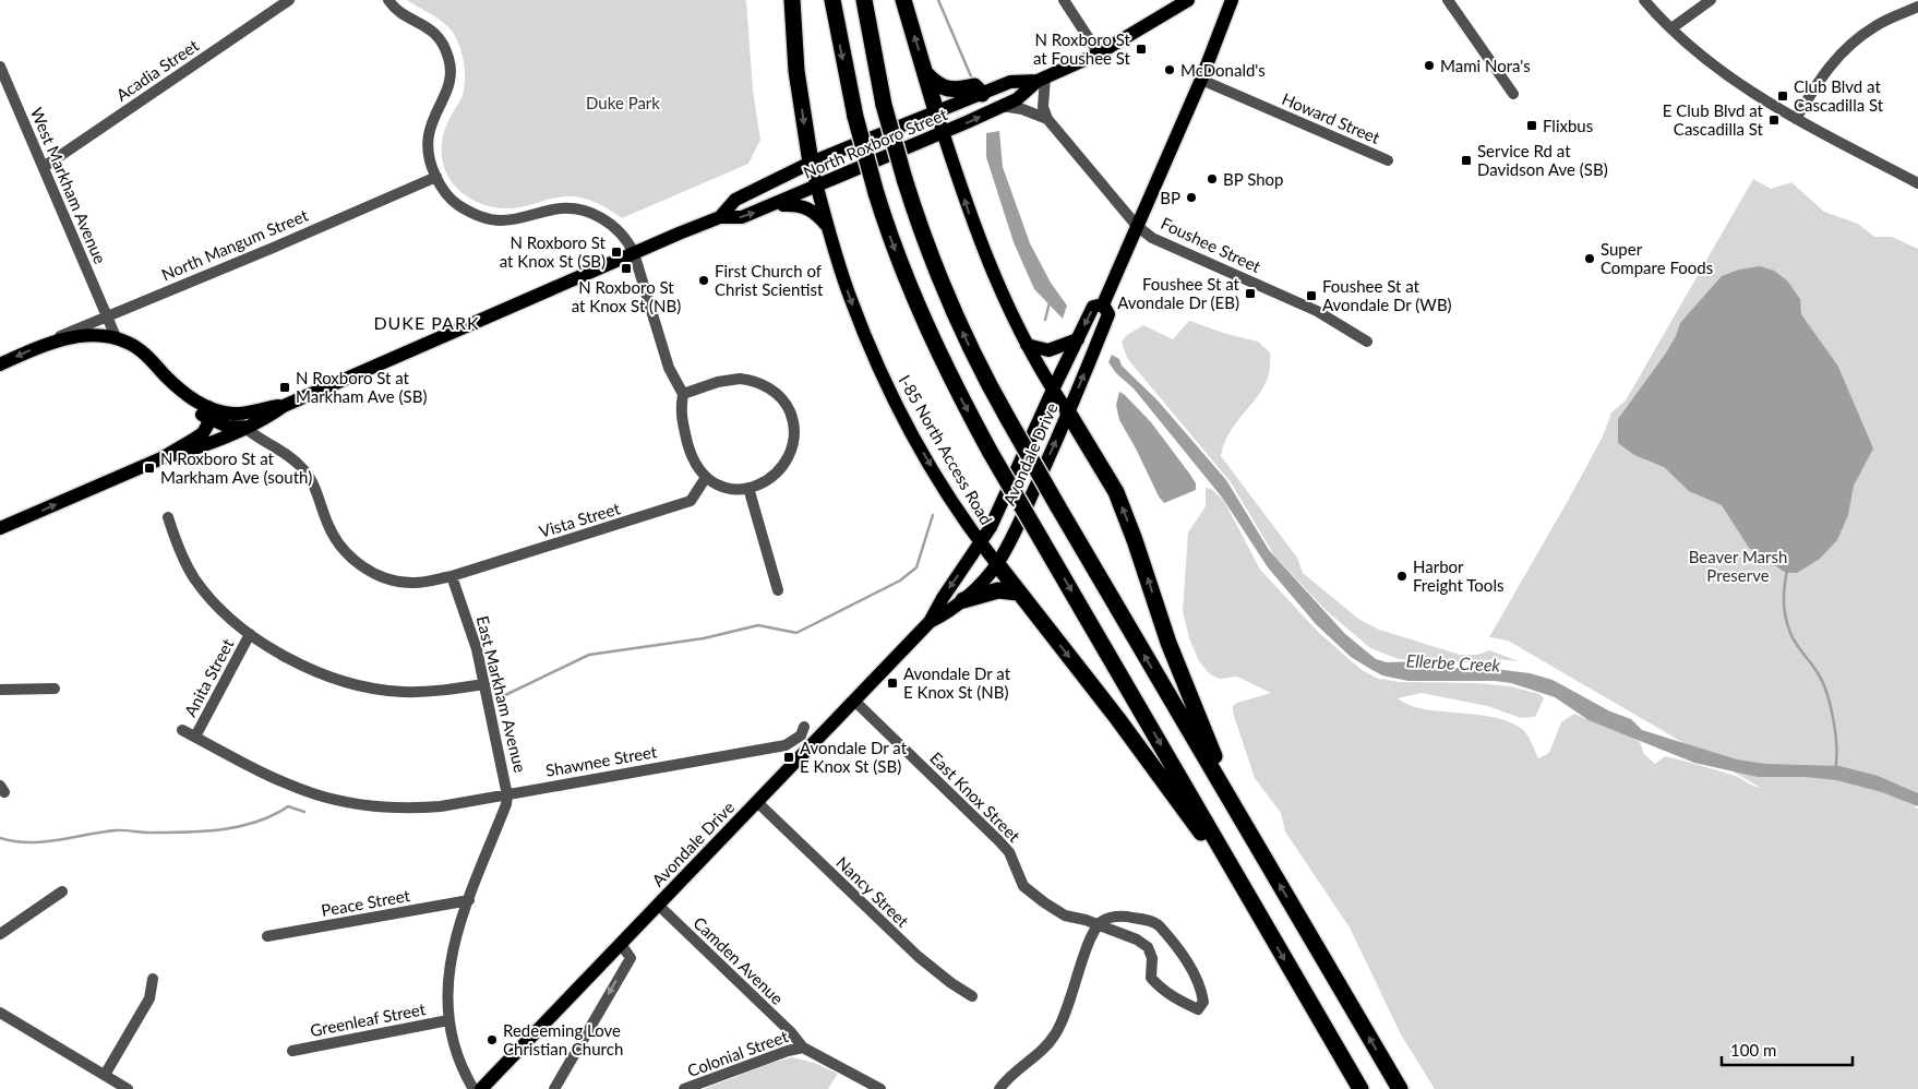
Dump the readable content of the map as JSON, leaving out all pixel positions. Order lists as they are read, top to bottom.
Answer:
{
  "streets": {
    "main road": [
      "North Roxboro Street",
      "North Mangum Street",
      "I-85 North Access Road",
      "Avondale Drive"
    ],
    "street": [
      "Acadia Street",
      "Howard Street",
      "West Markham Avenue",
      "Foushee Street",
      "Vista Street",
      "Anita Street",
      "East Markham Avenue",
      "Shawnee Street",
      "East Knox Street",
      "Nancy Street",
      "Peace Street",
      "Camden Avenue",
      "Greenleaf Street",
      "Colonial Street"
    ]
  },
  "crossings": [
    ["Acadia Street", "West Markham Avenue"],
    ["Howard Street", "Avondale Drive"],
    ["North Roxboro Street", "Foushee Street"],
    ["North Roxboro Street", "I-85 North Access Road"],
    ["West Markham Avenue", "North Mangum Street"],
    ["Foushee Street", "Avondale Drive"],
    ["I-85 North Access Road", "Avondale Drive"],
    ["Avondale Drive", "East Knox Street"],
    ["Avondale Drive", "Nancy Street"],
    ["Avondale Drive", "Camden Avenue"],
    ["Vista Street", "East Markham Avenue"],
    ["Anita Street", "Shawnee Street"],
    ["East Markham Avenue", "Shawnee Street"],
    ["East Markham Avenue", "Peace Street"],
    ["East Markham Avenue", "Greenleaf Street"],
    ["Camden Avenue", "Colonial Street"]
  ],
  "one_way": ["I-85 North Access Road"],
  "districts": ["DUKE PARK"],
  "water": ["Ellerbe Creek"],
  "parks": ["Duke Park", "Beaver Marsh Preserve"],
  "places": {
    "transit": [
      "N Roxboro St at Foushee St",
      "Club Blvd at Cascadilla St",
      "E Club Blvd at Cascadilla St",
      "Flixbus",
      "Service Rd at Davidson Ave (SB)",
      "N Roxboro St at Knox St (SB)",
      "N Roxboro St at Knox St (NB)",
      "Foushee St at Avondale Dr (EB)",
      "Foushee St at Avondale Dr (WB)",
      "N Roxboro St at Markham Ave (SB)",
      "N Roxboro St at Markham Ave (south)",
      "Avondale Dr at E Knox St (NB)",
      "Avondale Dr at E Knox St (SB)"
    ],
    "other": [
      "Mami Nora's",
      "McDonald's",
      "BP Shop",
      "BP",
      "Super Compare Foods",
      "First Church of Christ Scientist",
      "Harbor Freight Tools",
      "Redeeming Love Christian Church"
    ]
  },
  "scale_bar": "100 m"
}
